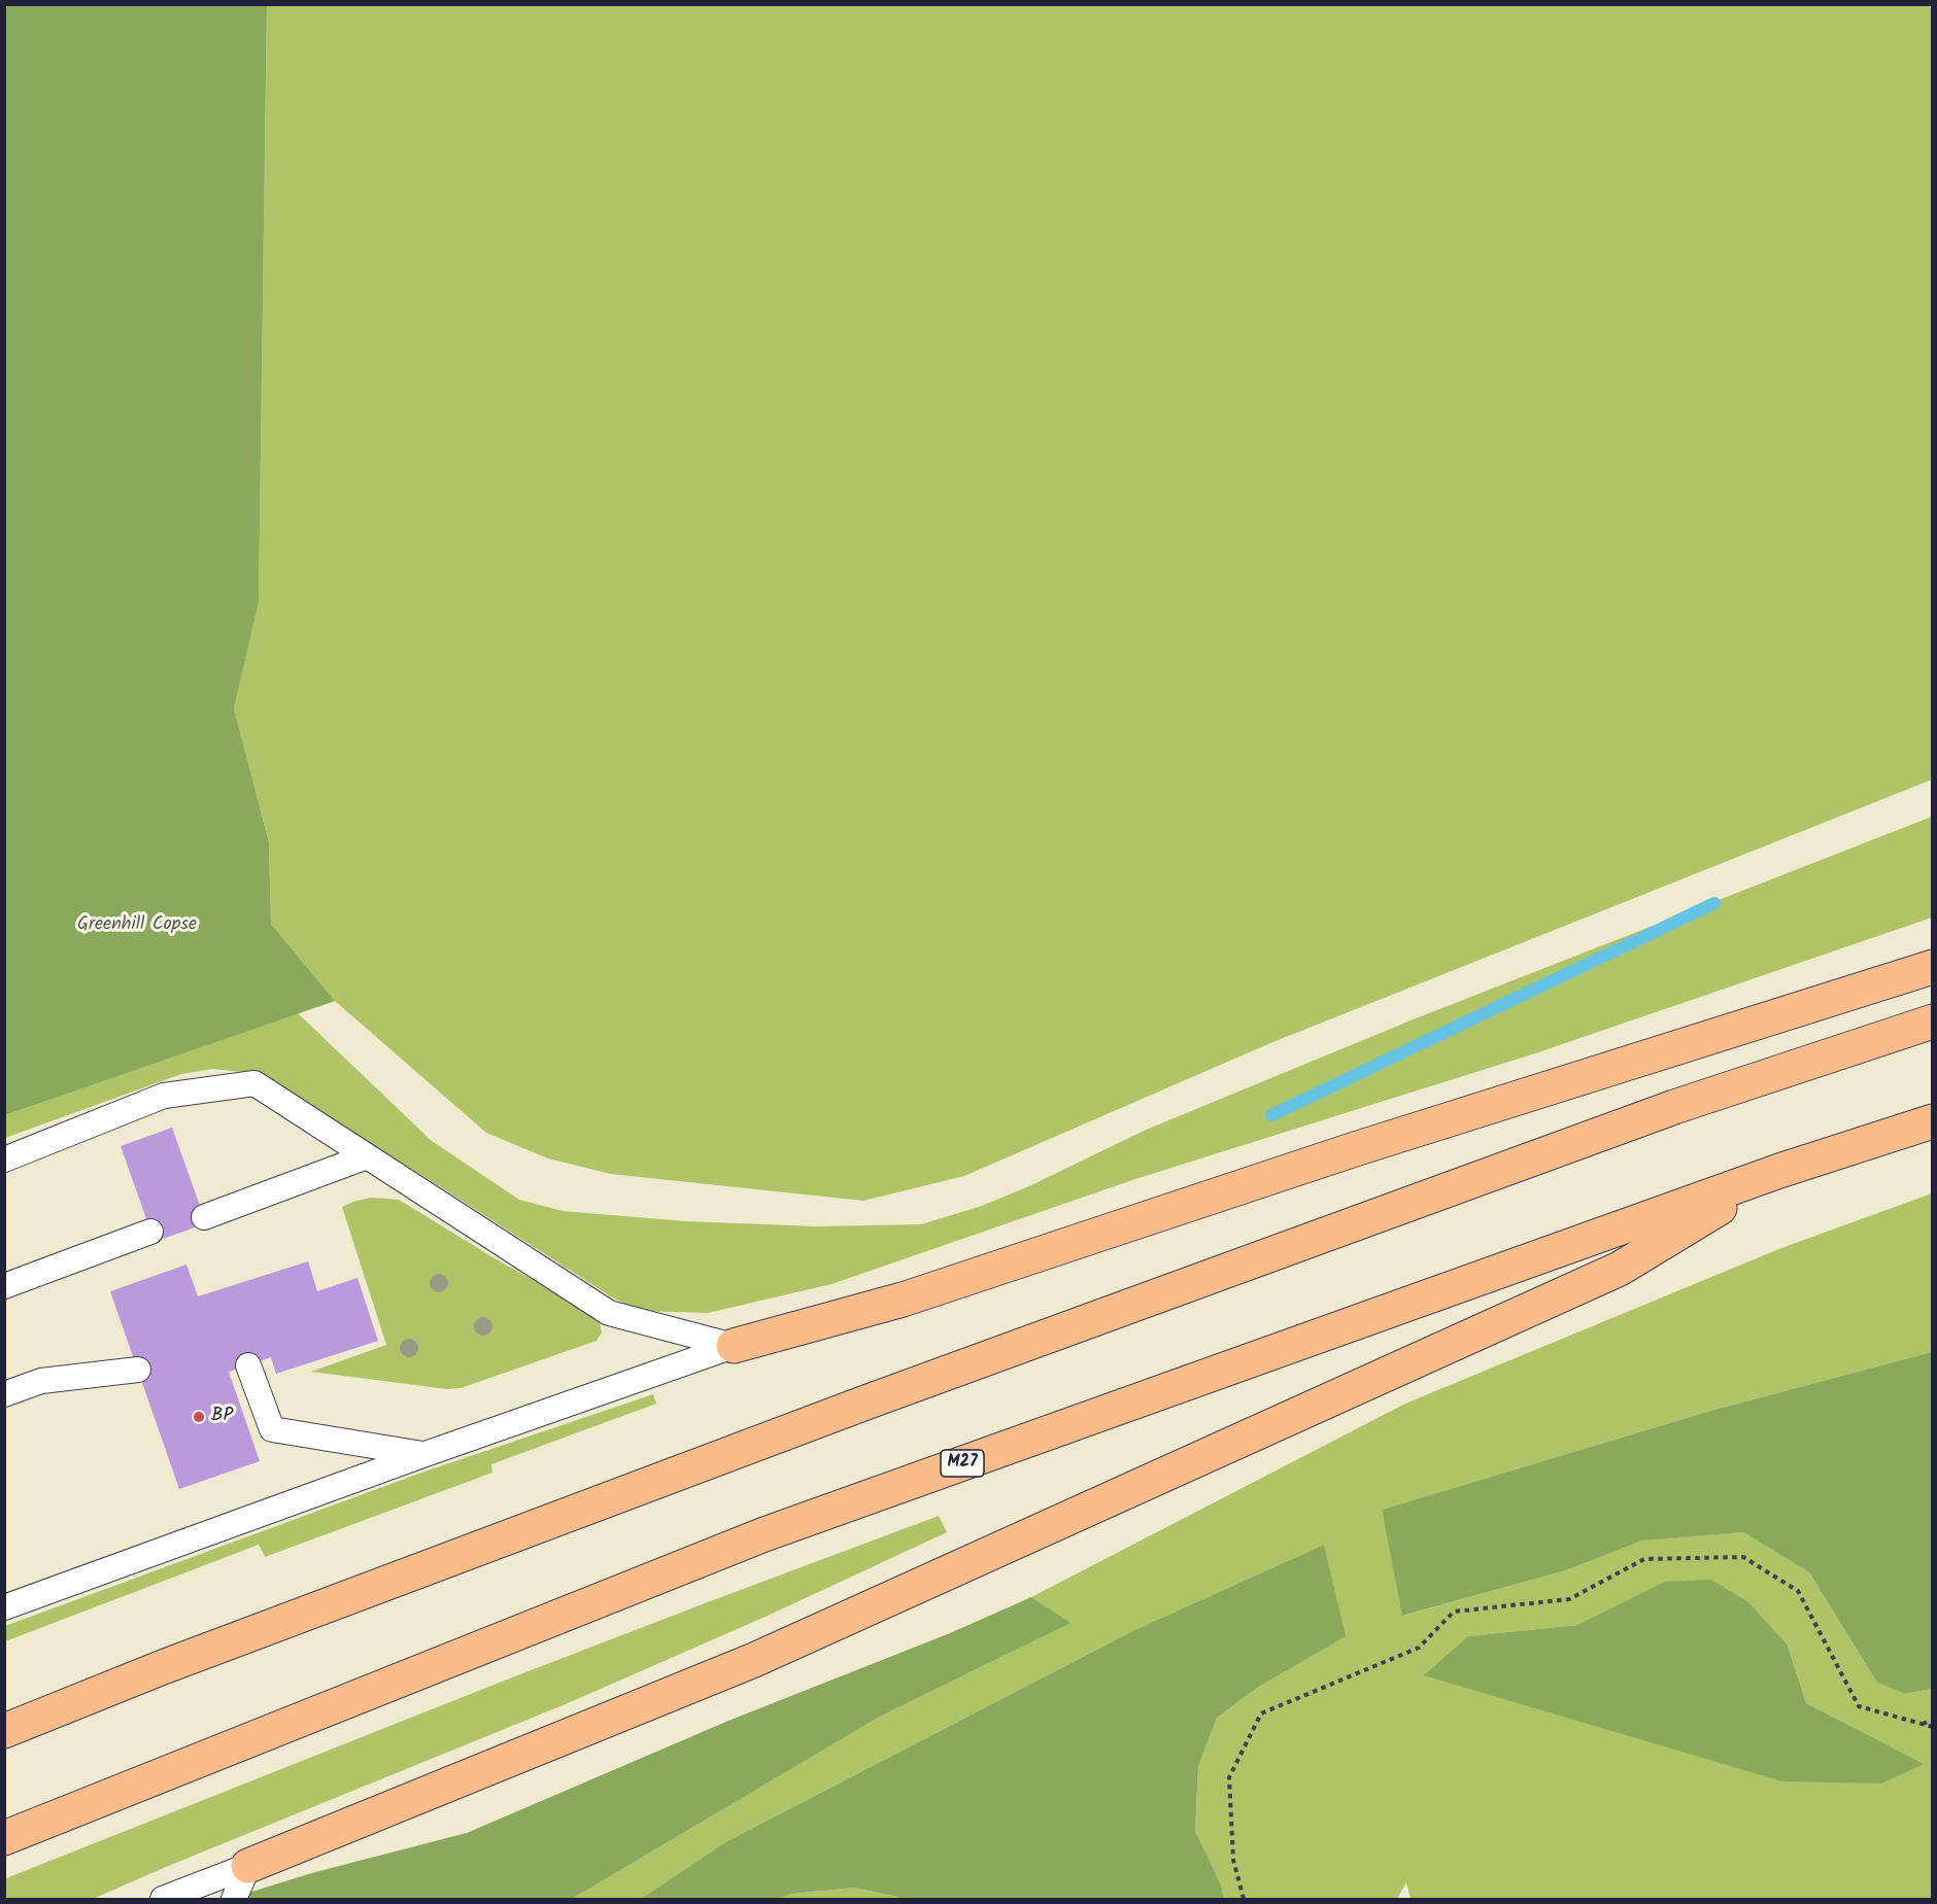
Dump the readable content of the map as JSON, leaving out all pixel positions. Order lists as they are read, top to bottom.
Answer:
{
  "streets": {
    "highway": ["M27"]
  },
  "parks": ["Greenhill Copse"],
  "places": ["BP"]
}
